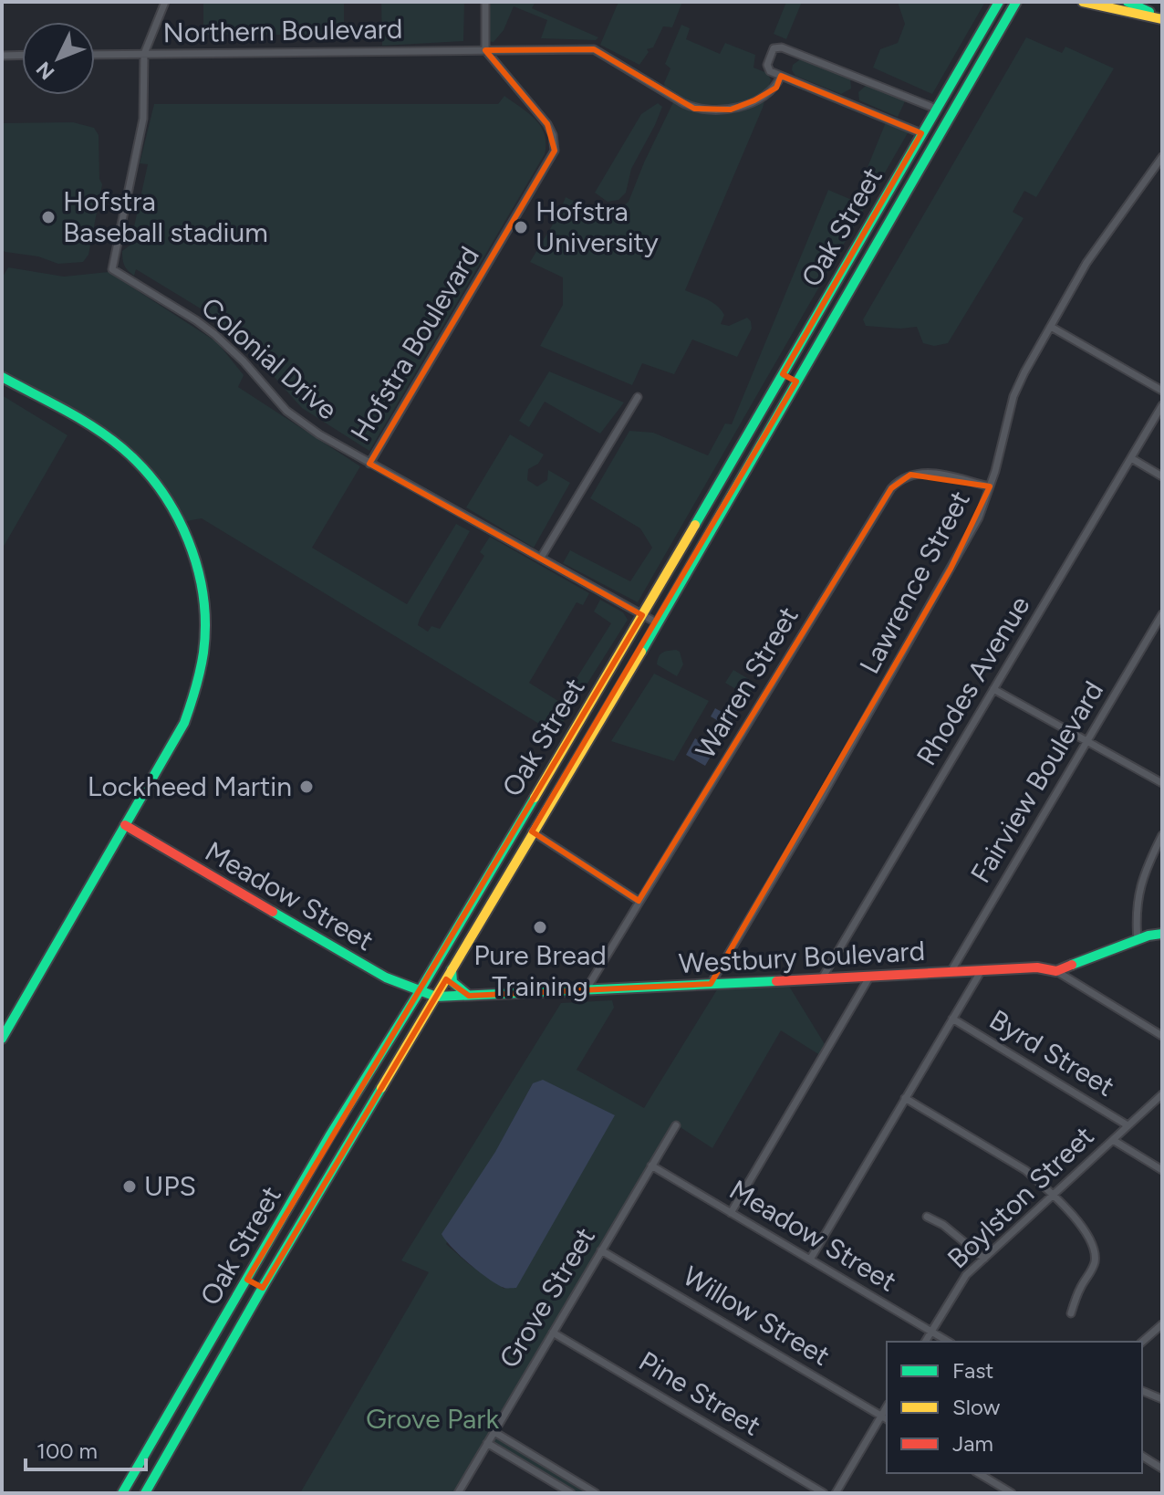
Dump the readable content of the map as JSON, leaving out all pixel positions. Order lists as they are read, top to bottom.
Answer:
{
  "streets": {
    "street": [
      "Northern Boulevard",
      "Oak Street",
      "Hofstra Boulevard",
      "Colonial Drive",
      "Lawrence Street",
      "Rhodes Avenue",
      "Warren Street",
      "Fairview Boulevard",
      "Meadow Street",
      "Westbury Boulevard",
      "Byrd Street",
      "Boylston Street",
      "Grove Street",
      "Willow Street",
      "Pine Street"
    ]
  },
  "crossings": [
    ["Northern Boulevard", "Hofstra Boulevard"],
    ["Northern Boulevard", "Colonial Drive"],
    ["Oak Street", "Hofstra Boulevard"],
    ["Oak Street", "Meadow Street"],
    ["Oak Street", "Westbury Boulevard"],
    ["Hofstra Boulevard", "Colonial Drive"],
    ["Lawrence Street", "Warren Street"],
    ["Lawrence Street", "Westbury Boulevard"],
    ["Rhodes Avenue", "Westbury Boulevard"],
    ["Warren Street", "Westbury Boulevard"],
    ["Fairview Boulevard", "Westbury Boulevard"],
    ["Meadow Street", "Westbury Boulevard"],
    ["Meadow Street", "Boylston Street"],
    ["Meadow Street", "Grove Street"],
    ["Byrd Street", "Boylston Street"],
    ["Grove Street", "Willow Street"],
    ["Grove Street", "Pine Street"]
  ],
  "parks": ["Grove Park"],
  "places": [
    "Hofstra Baseball stadium",
    "Hofstra University",
    "Lockheed Martin",
    "Pure Bread Training",
    "UPS"
  ],
  "legend": ["Fast", "Slow", "Jam"],
  "scale_bar": "100 m",
  "north": "bottom left"
}
